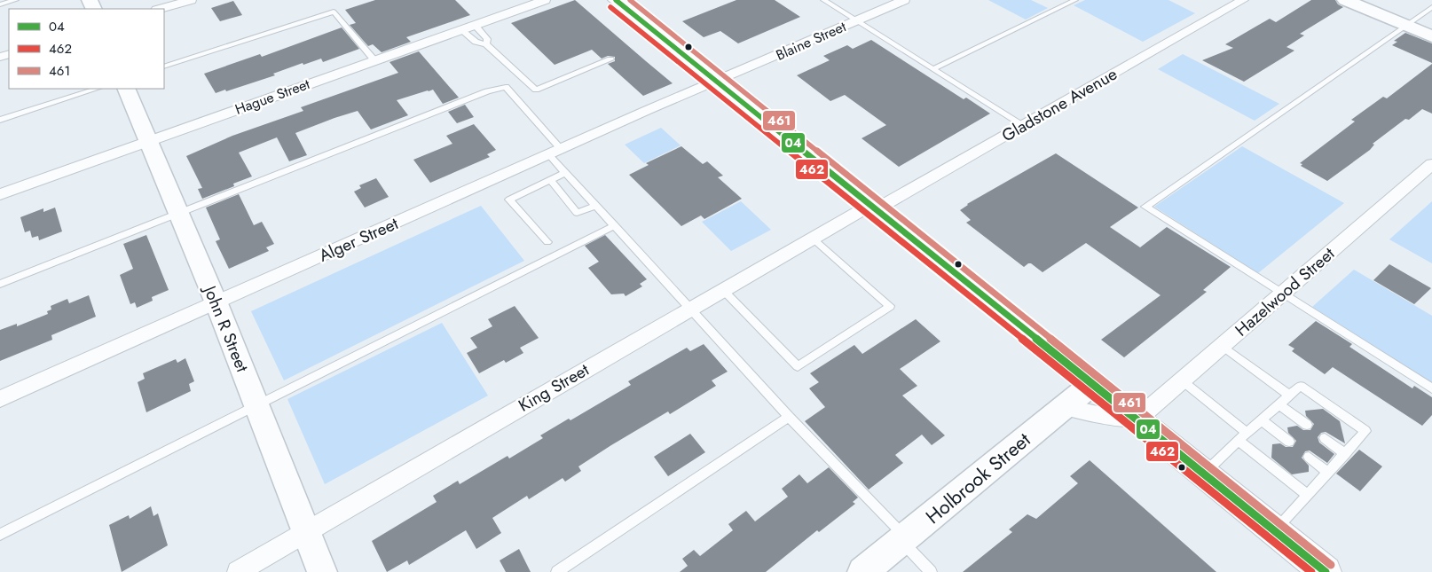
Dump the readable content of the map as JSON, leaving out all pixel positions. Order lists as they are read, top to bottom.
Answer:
{
  "streets": {
    "street": [
      "Blaine Street",
      "Hague Street",
      "Gladstone Avenue",
      "Alger Street",
      "Hazelwood Street",
      "John R Street",
      "King Street",
      "Holbrook Street"
    ]
  },
  "crossings": [
    ["Blaine Street", "Alger Street"],
    ["Hague Street", "John R Street"],
    ["Gladstone Avenue", "King Street"],
    ["Alger Street", "John R Street"],
    ["John R Street", "King Street"]
  ],
  "lines": ["transit line 04", "transit line 461", "transit line 462"],
  "legend": ["04", "462", "461"]
}
